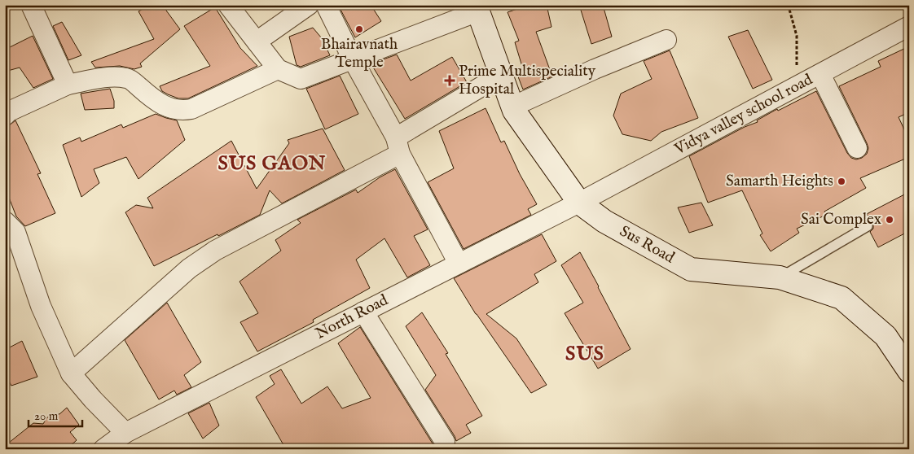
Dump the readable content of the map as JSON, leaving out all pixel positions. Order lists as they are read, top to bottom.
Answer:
{
  "streets": {
    "main road": ["Sus Road"],
    "street": ["Vidya valley school road", "North Road"]
  },
  "crossings": [
    ["Vidya valley school road", "Sus Road"],
    ["Vidya valley school road", "North Road"],
    ["Sus Road", "North Road"]
  ],
  "districts": ["SUS GAON", "SUS"],
  "places": {
    "other": ["Bhairavnath Temple", "Samarth Heights", "Sai Complex"],
    "health": ["Prime Multispeciality Hospital"]
  },
  "scale_bar": "20 m"
}
